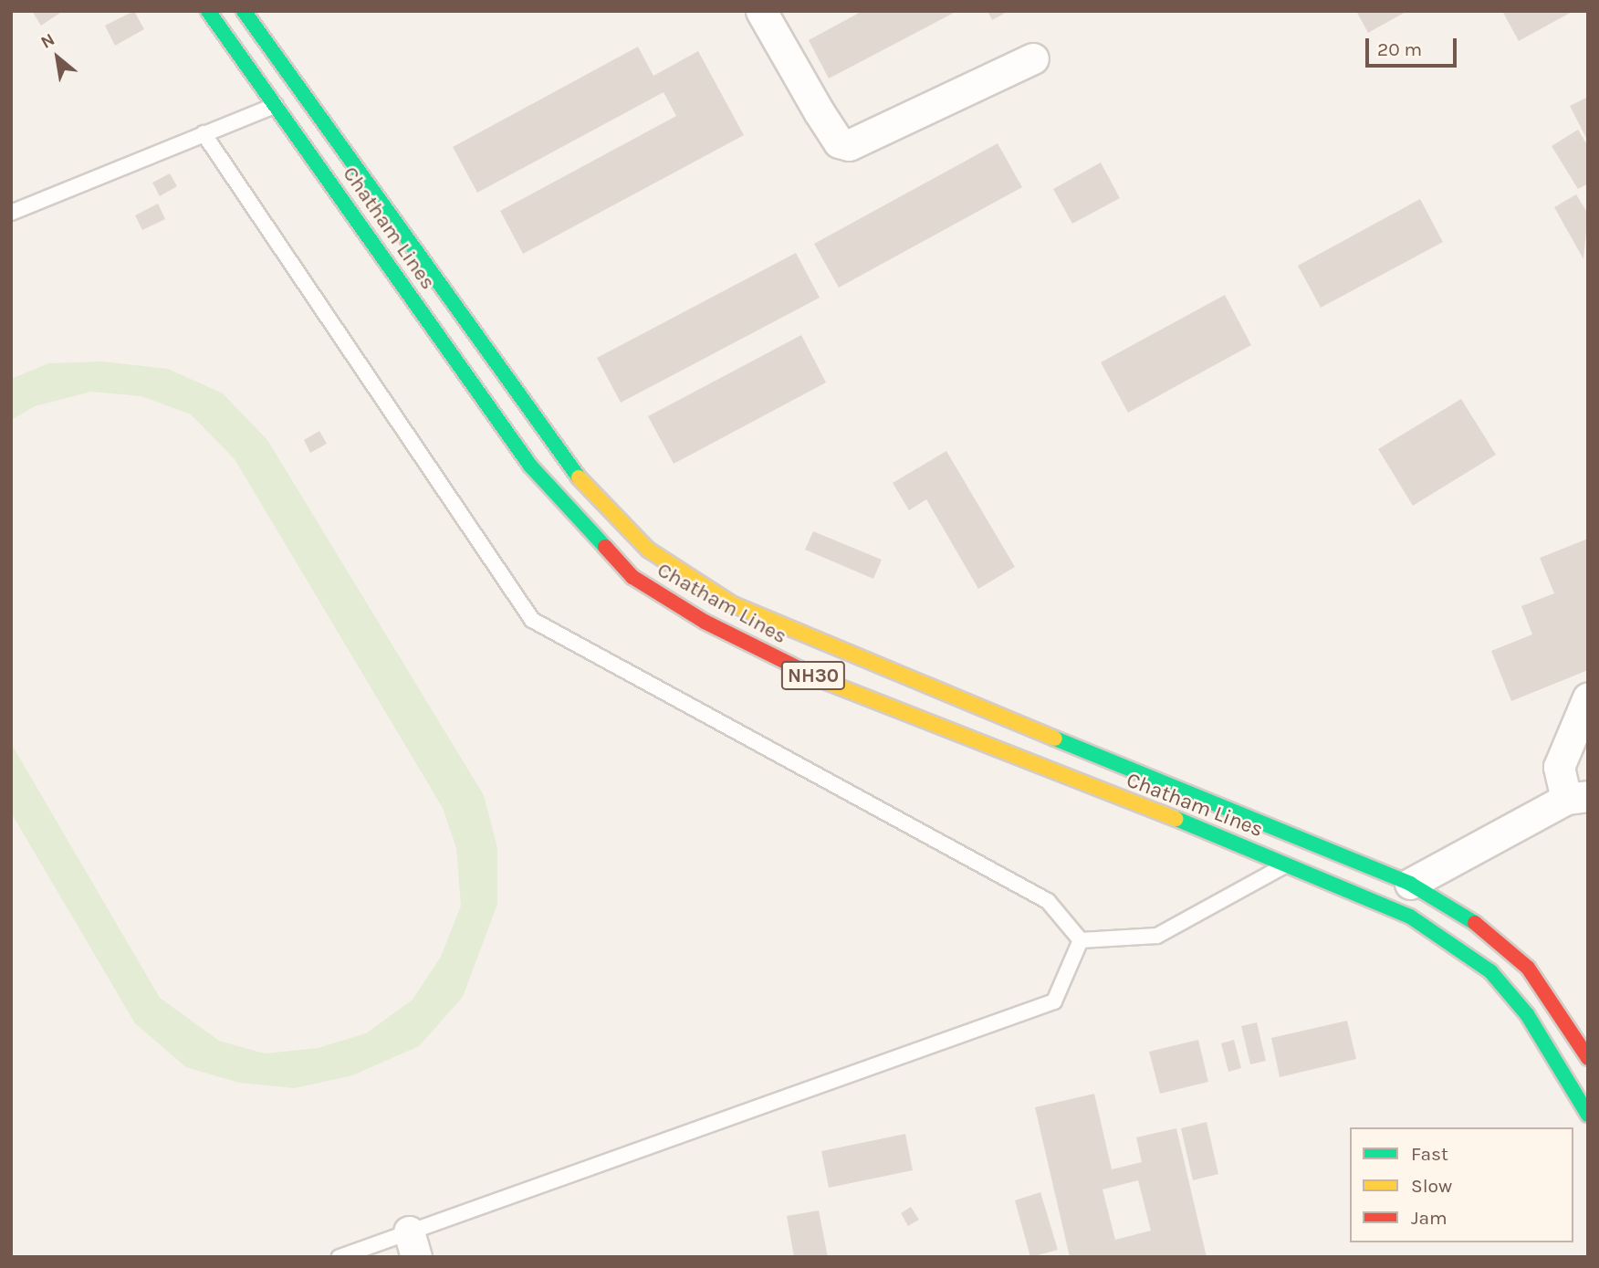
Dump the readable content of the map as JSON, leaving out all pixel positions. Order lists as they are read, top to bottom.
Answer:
{
  "streets": {
    "highway": ["Chatham Lines", "NH30"]
  },
  "legend": ["Fast", "Slow", "Jam"],
  "scale_bar": "20 m",
  "north": "top left"
}
